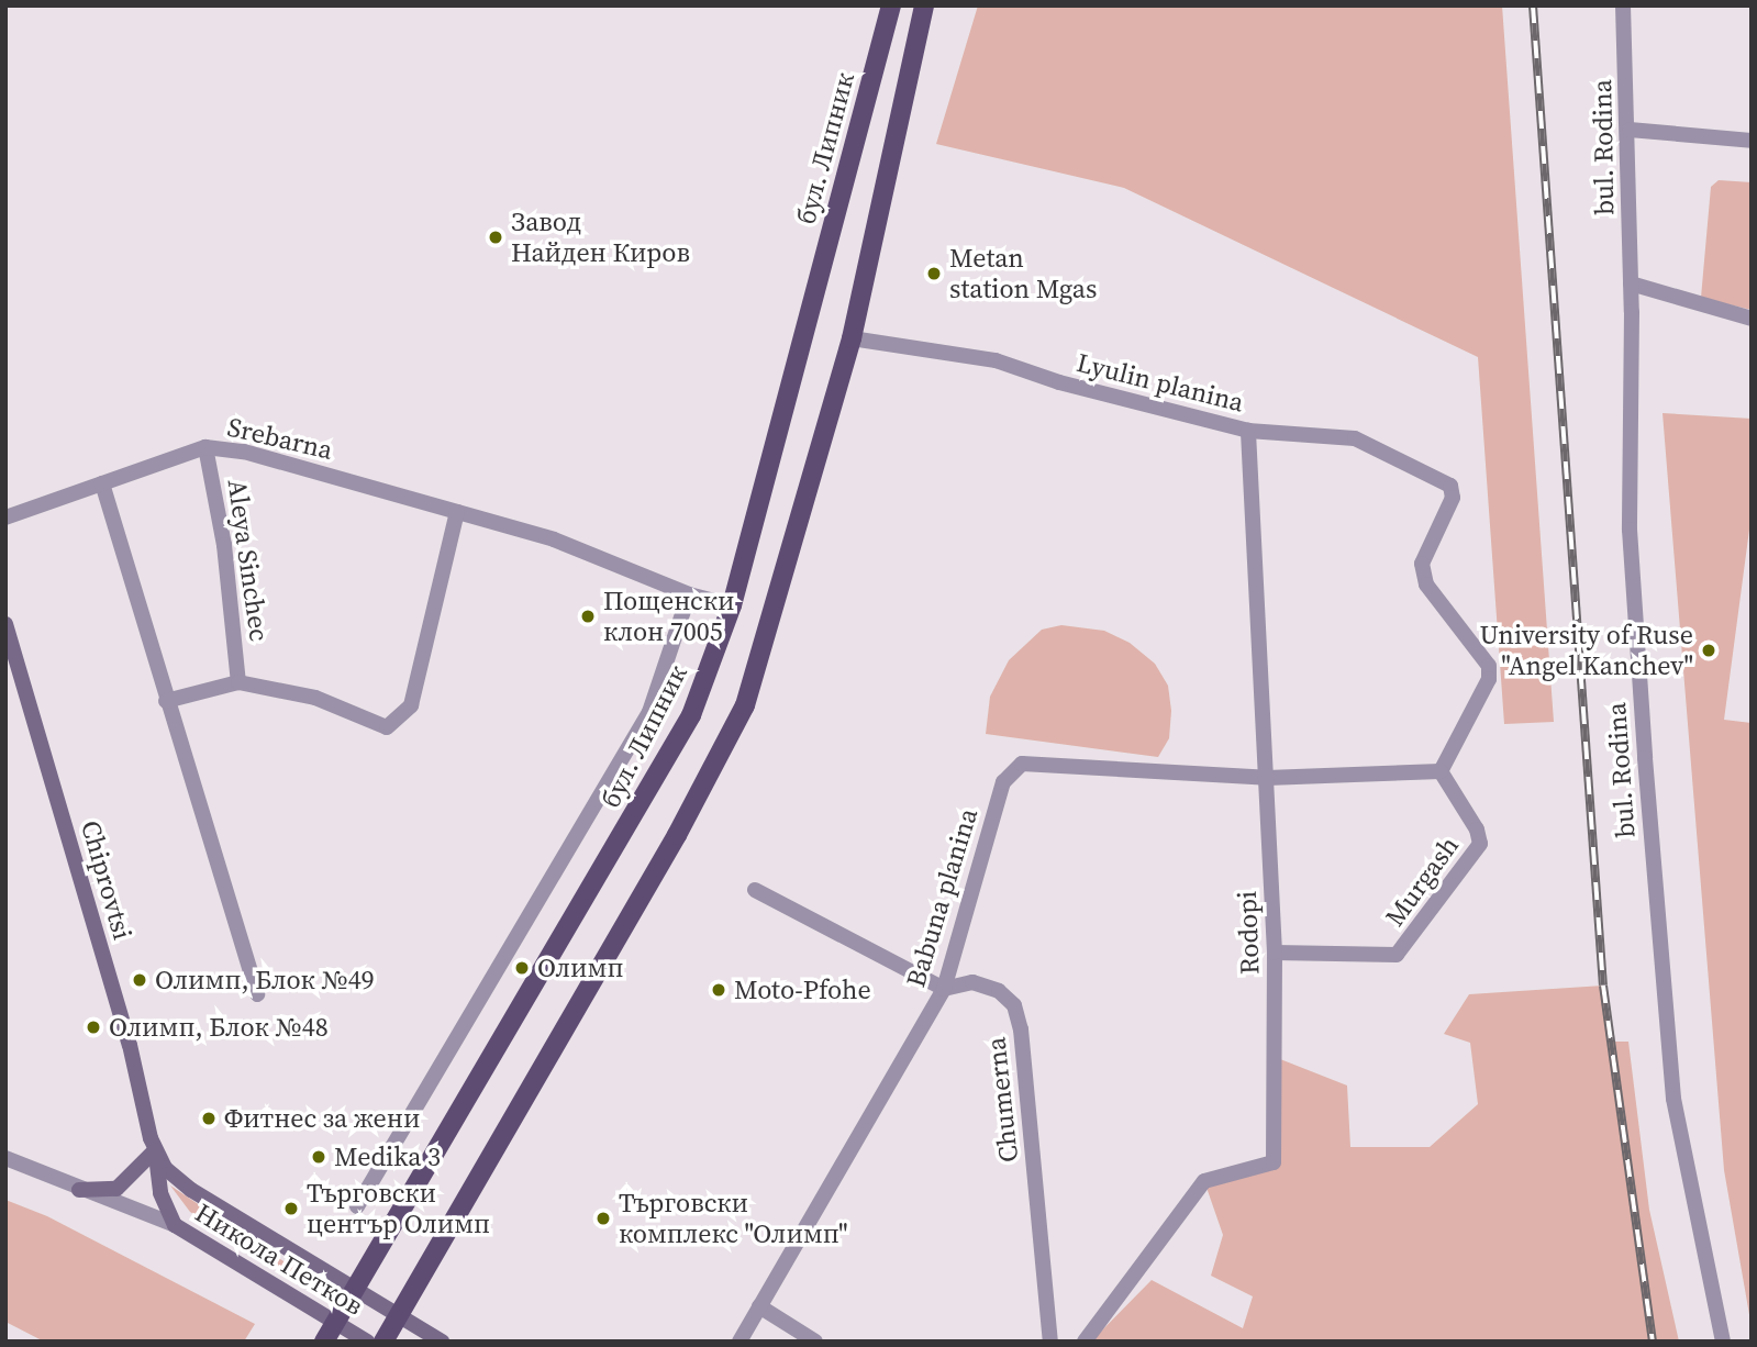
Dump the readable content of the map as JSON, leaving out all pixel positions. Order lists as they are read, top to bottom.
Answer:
{
  "streets": {
    "main road": ["бул. Липник", "Chiprovtsi", "Никола Петков"],
    "street": [
      "bul. Rodina",
      "Lyulin planina",
      "Srebarna",
      "Aleya Sinchec",
      "Murgash",
      "Babuna planina",
      "Rodopi",
      "Chumerna"
    ]
  },
  "crossings": [
    ["бул. Липник", "Srebarna"],
    ["бул. Липник", "Никола Петков"],
    ["Lyulin planina", "Murgash"],
    ["Lyulin planina", "Babuna planina"],
    ["Lyulin planina", "Rodopi"],
    ["Srebarna", "Aleya Sinchec"],
    ["Chiprovtsi", "Никола Петков"],
    ["Murgash", "Babuna planina"],
    ["Murgash", "Rodopi"],
    ["Babuna planina", "Rodopi"],
    ["Babuna planina", "Chumerna"]
  ],
  "places": [
    "Завод Найден Киров",
    "Metan station Mgas",
    "Пощенски клон 7005",
    "University of Ruse \"Angel Kanchev\"",
    "Олимп",
    "Олимп, Блок №49",
    "Moto-Pfohe",
    "Олимп, Блок №48",
    "Фитнес за жени",
    "Medika 3",
    "Търговски център Олимп",
    "Търговски комплекс \"Олимп\""
  ]
}
